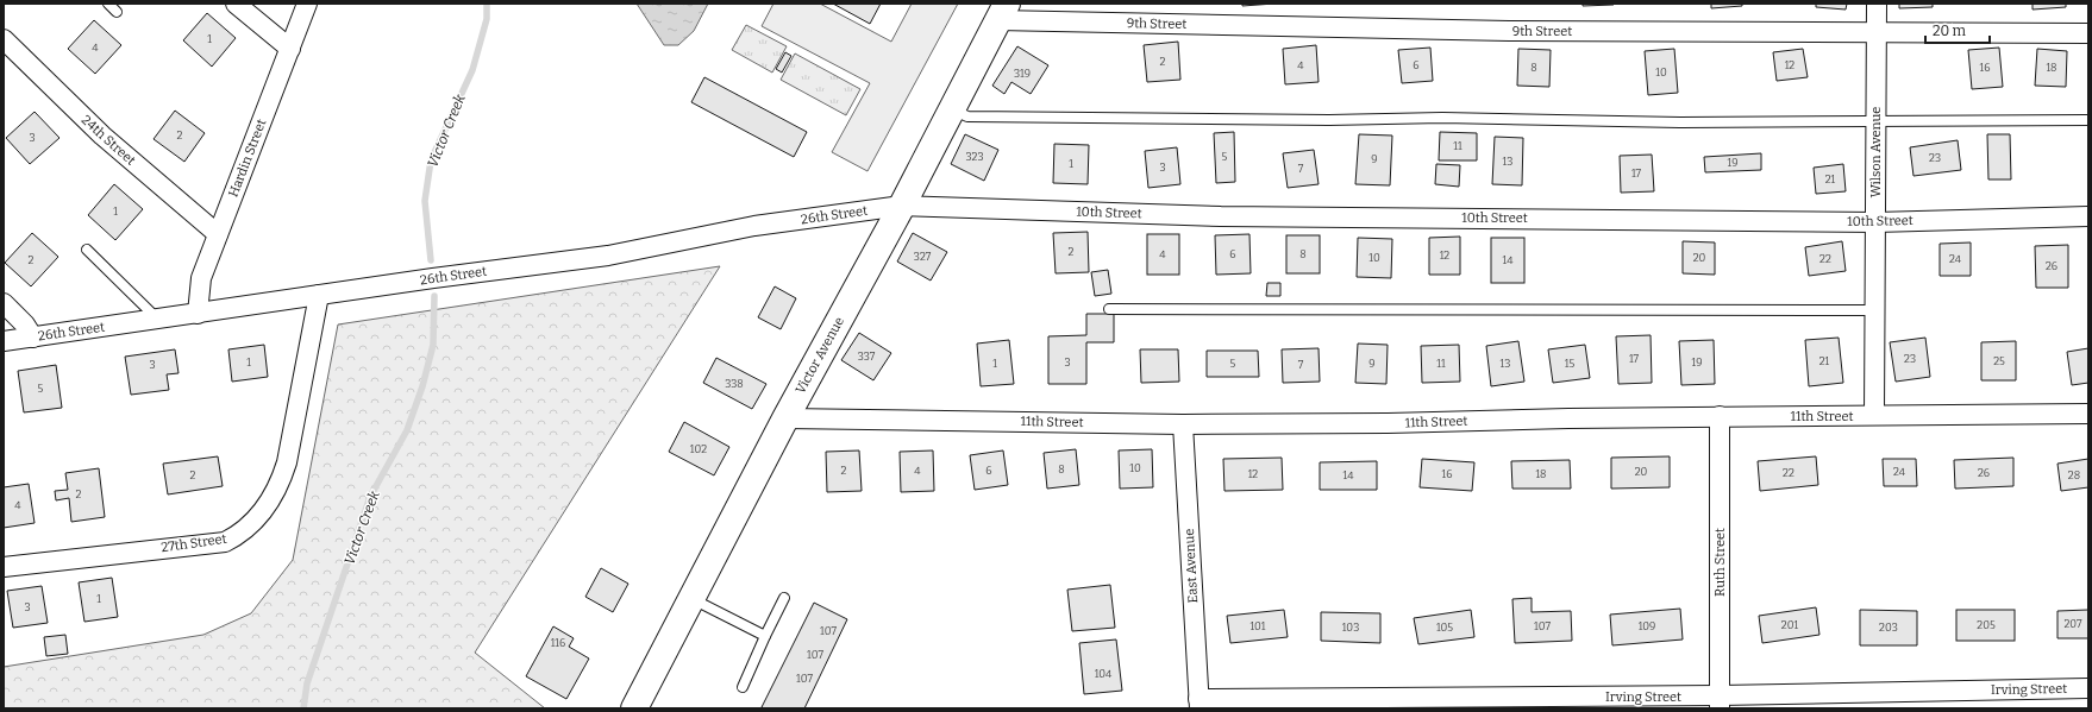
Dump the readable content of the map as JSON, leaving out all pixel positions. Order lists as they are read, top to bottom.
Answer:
{
  "streets": {
    "street": [
      "9th Street",
      "24th Street",
      "Wilson Avenue",
      "Hardin Street",
      "10th Street",
      "26th Street",
      "Victor Avenue",
      "11th Street",
      "27th Street",
      "Ruth Street",
      "East Avenue",
      "Irving Street"
    ]
  },
  "crossings": [
    ["9th Street", "Wilson Avenue"],
    ["9th Street", "Victor Avenue"],
    ["24th Street", "Hardin Street"],
    ["Wilson Avenue", "10th Street"],
    ["Wilson Avenue", "11th Street"],
    ["Hardin Street", "26th Street"],
    ["10th Street", "26th Street"],
    ["10th Street", "Victor Avenue"],
    ["26th Street", "Victor Avenue"],
    ["26th Street", "27th Street"],
    ["Victor Avenue", "11th Street"],
    ["11th Street", "Ruth Street"],
    ["11th Street", "East Avenue"],
    ["Ruth Street", "Irving Street"],
    ["East Avenue", "Irving Street"]
  ],
  "water": ["Victor Creek"],
  "house_numbers": [
    "1",
    "4",
    "2",
    "4",
    "6",
    "12",
    "8",
    "16",
    "18",
    "10",
    "319",
    "2",
    "3",
    "11",
    "323",
    "5",
    "23",
    "9",
    "13",
    "19",
    "1",
    "3",
    "7",
    "17",
    "21",
    "1",
    "2",
    "4",
    "6",
    "8",
    "12",
    "327",
    "10",
    "20",
    "22",
    "24",
    "2",
    "14",
    "26",
    "337",
    "17",
    "23",
    "21",
    "25",
    "1",
    "3",
    "19",
    "1",
    "5",
    "9",
    "11",
    "13",
    "15",
    "3",
    "7",
    "338",
    "5",
    "102",
    "10",
    "8",
    "2",
    "4",
    "6",
    "20",
    "24",
    "22",
    "26",
    "12",
    "16",
    "18",
    "2",
    "14",
    "28",
    "2",
    "4",
    "1",
    "3",
    "207",
    "201",
    "205",
    "101",
    "107",
    "109",
    "103",
    "105",
    "203",
    "107",
    "116",
    "107",
    "104",
    "107"
  ],
  "scale_bar": "20 m"
}
